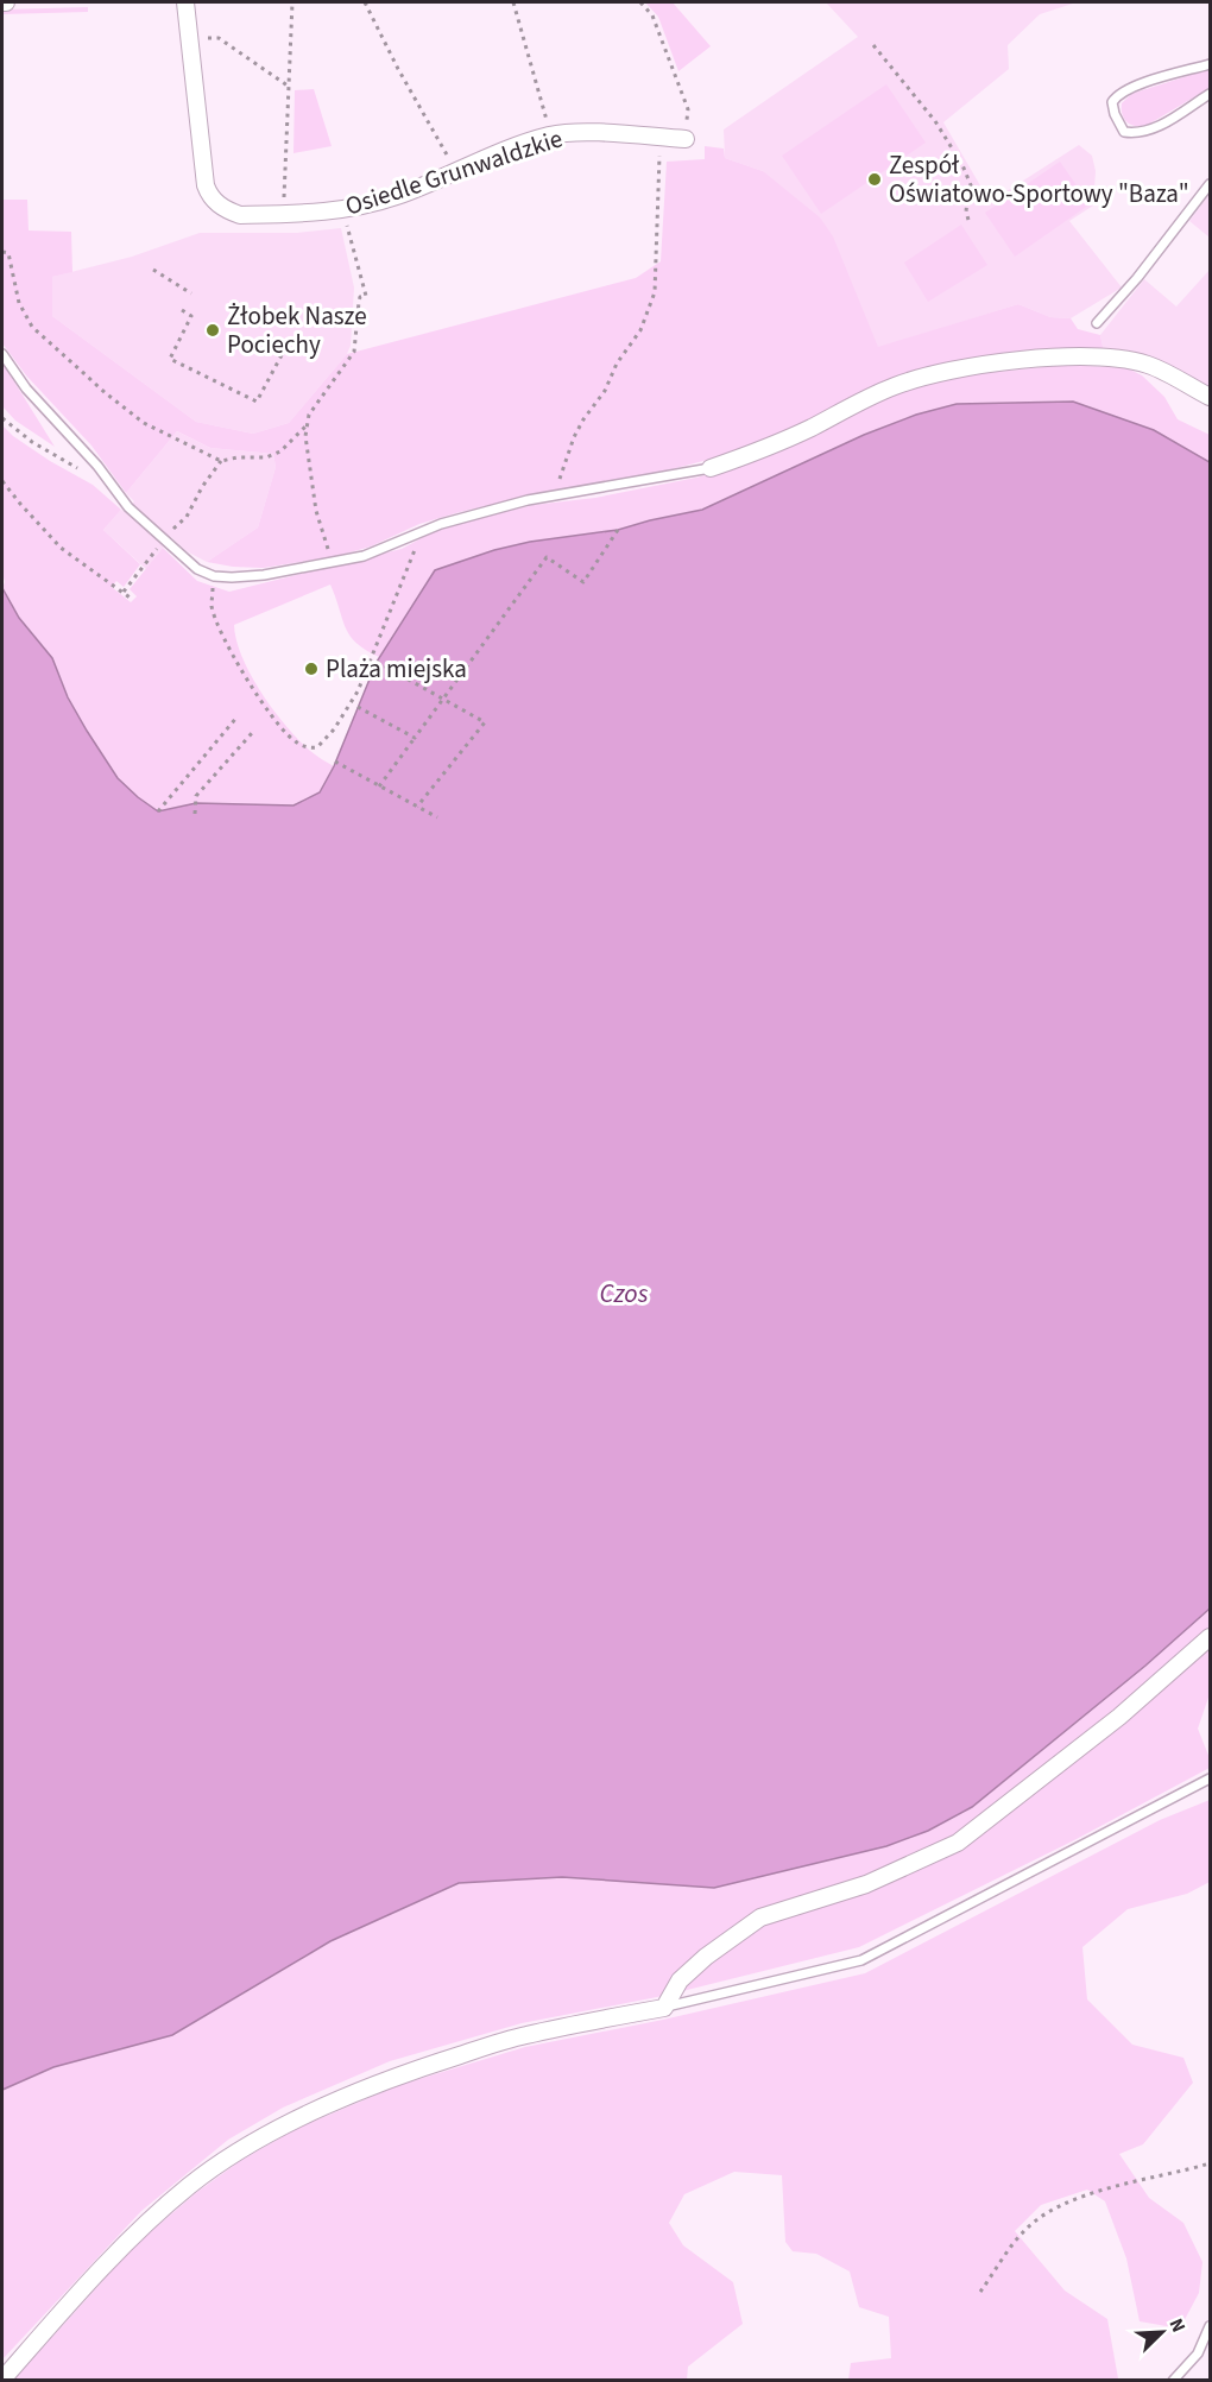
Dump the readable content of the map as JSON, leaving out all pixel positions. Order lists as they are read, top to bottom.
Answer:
{
  "streets": {
    "street": ["Osiedle Grunwaldzkie"]
  },
  "water": ["Czos"],
  "places": ["Zespół Oświatowo-Sportowy \"Baza\"", "Żłobek Nasze Pociechy", "Plaża miejska"],
  "north": "top right"
}
